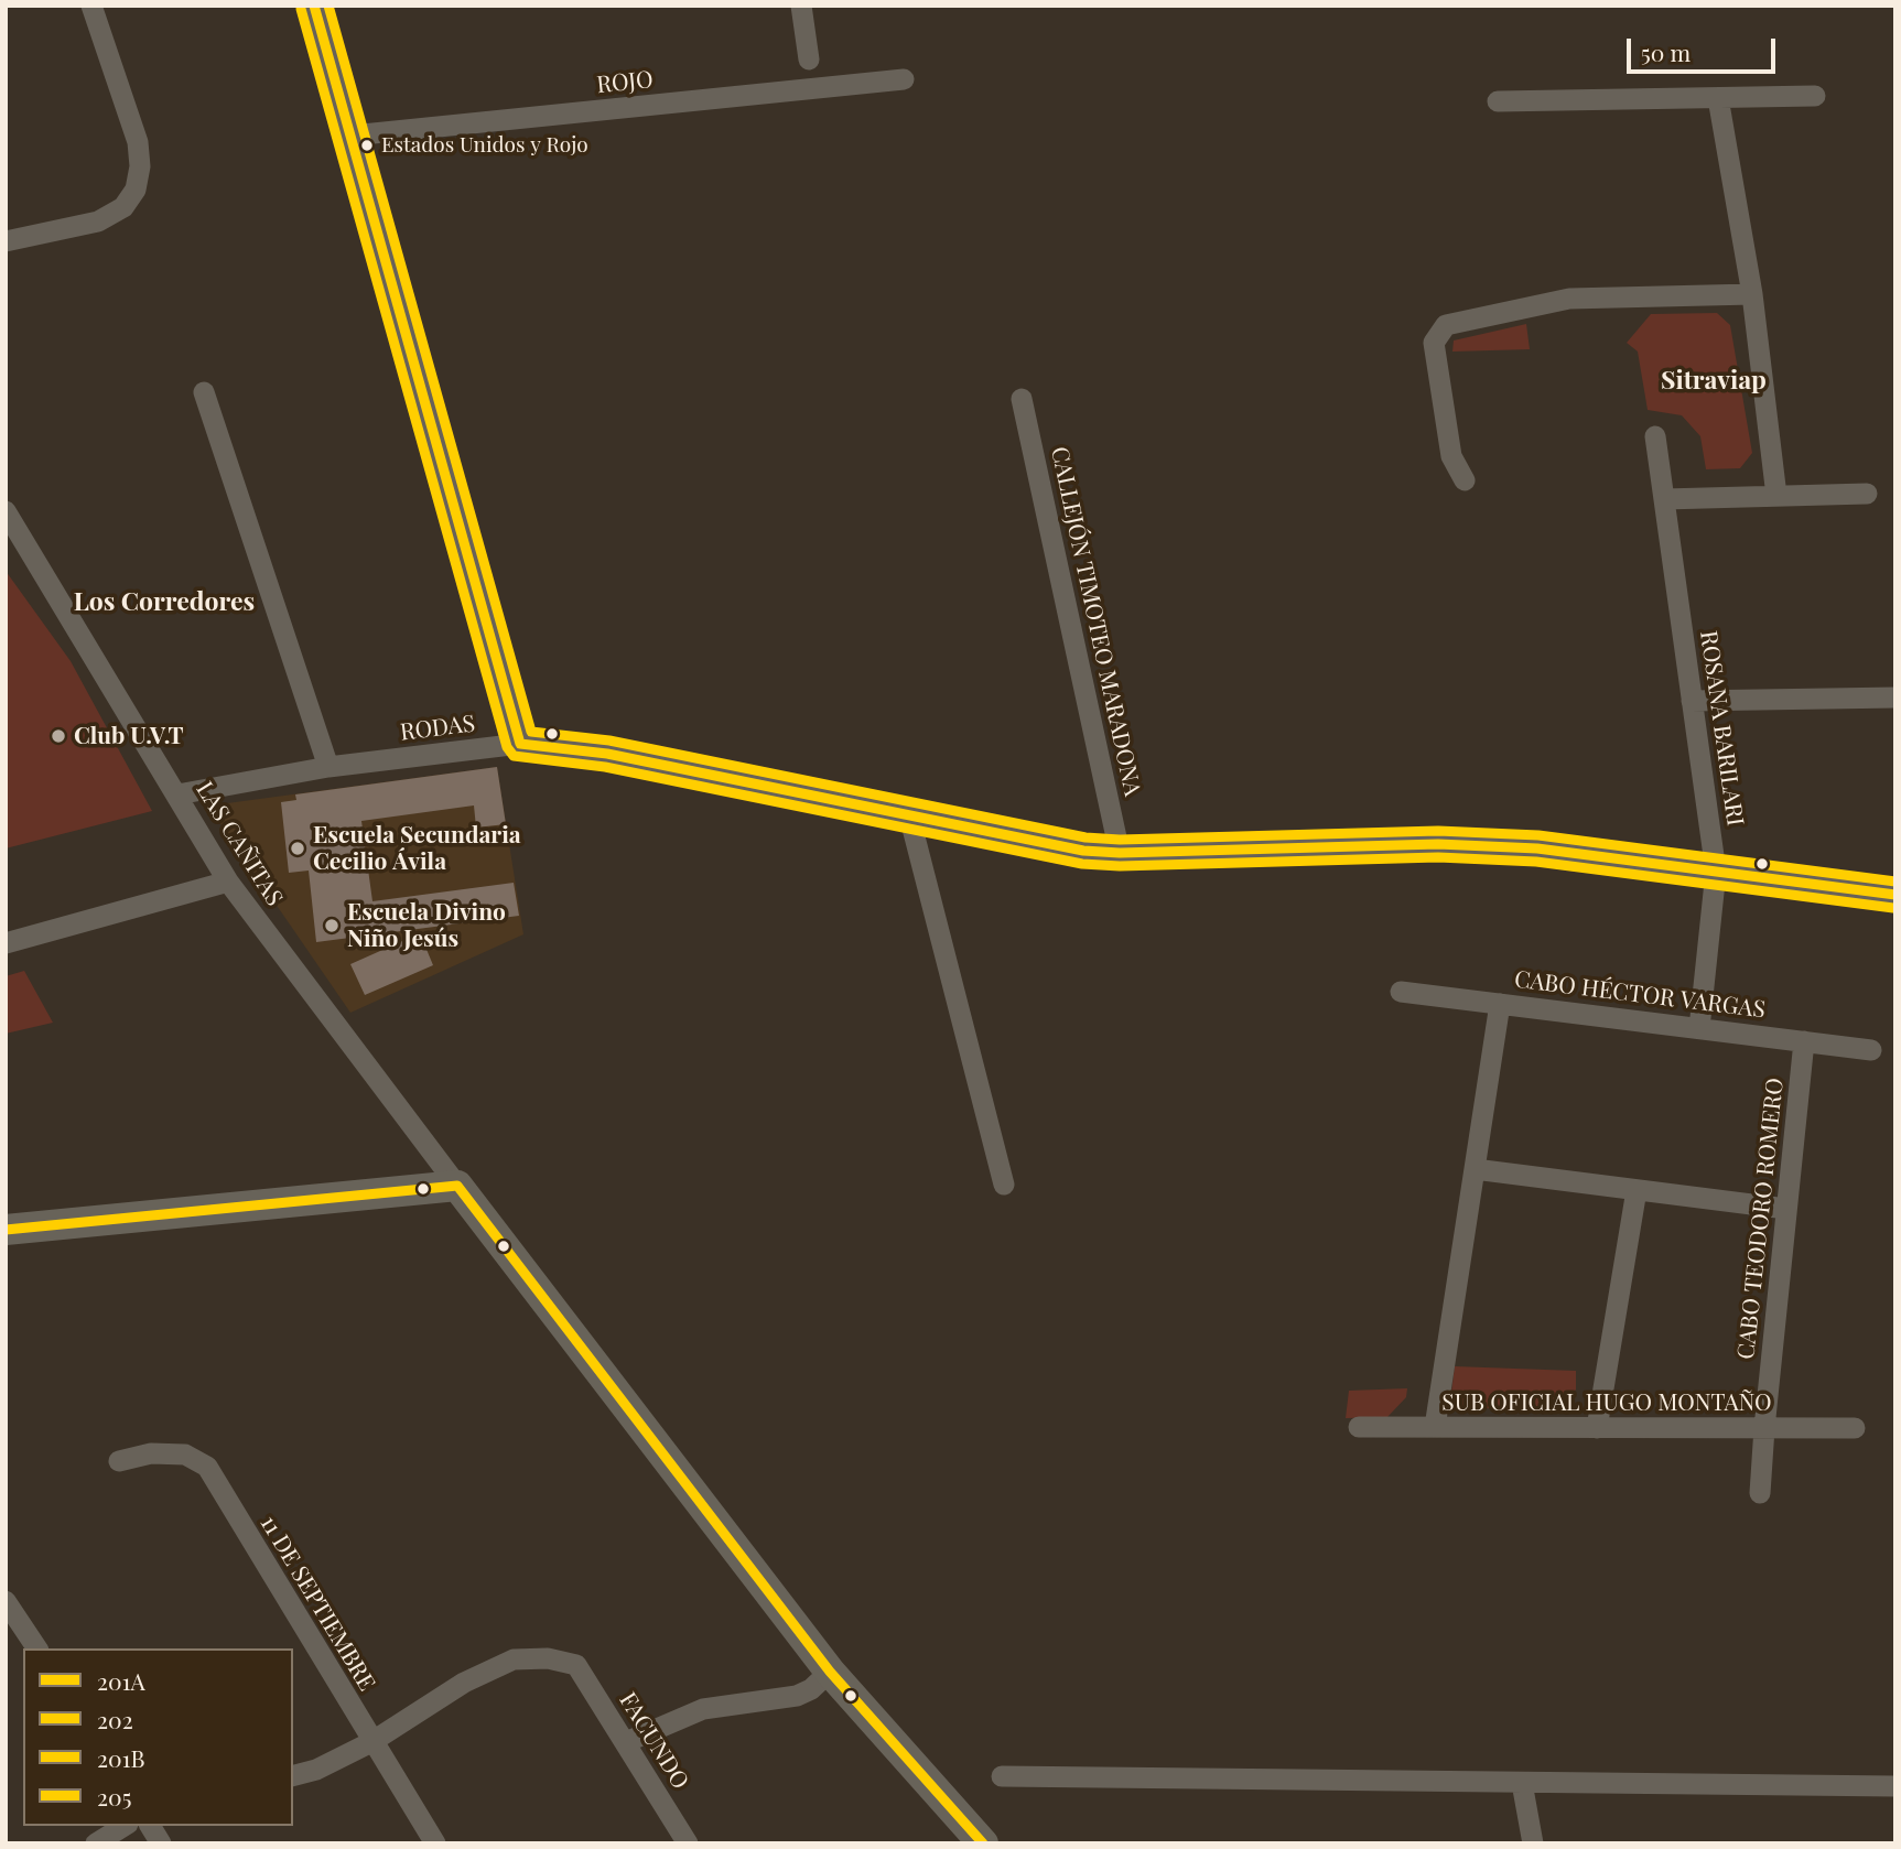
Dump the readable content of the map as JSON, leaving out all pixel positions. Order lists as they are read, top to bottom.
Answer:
{
  "streets": {
    "street": [
      "ROJO",
      "CALLEJÓN TIMOTEO MARADONA",
      "RODAS",
      "ROSANA BARILARI",
      "LAS CAÑITAS",
      "CABO HÉCTOR VARGAS",
      "CABO TEODORO ROMERO",
      "SUB OFICIAL HUGO MONTAÑO",
      "11 DE SEPTIEMBRE",
      "FACUNDO"
    ]
  },
  "crossings": [
    ["CALLEJÓN TIMOTEO MARADONA", "RODAS"],
    ["RODAS", "ROSANA BARILARI"],
    ["RODAS", "LAS CAÑITAS"],
    ["ROSANA BARILARI", "CABO HÉCTOR VARGAS"],
    ["CABO HÉCTOR VARGAS", "CABO TEODORO ROMERO"],
    ["CABO TEODORO ROMERO", "SUB OFICIAL HUGO MONTAÑO"],
    ["11 DE SEPTIEMBRE", "FACUNDO"]
  ],
  "districts": ["Sitraviap", "Los Corredores"],
  "places": [
    "Estados Unidos y Rojo",
    "Club U.V.T",
    "Escuela Secundaria Cecilio Ávila",
    "Escuela Divino Niño Jesús"
  ],
  "lines": [
    "transit line 201A",
    "transit line 201B",
    "transit line 202",
    "transit line 205"
  ],
  "legend": [
    "201A",
    "202",
    "201B",
    "205"
  ],
  "scale_bar": "50 m"
}
